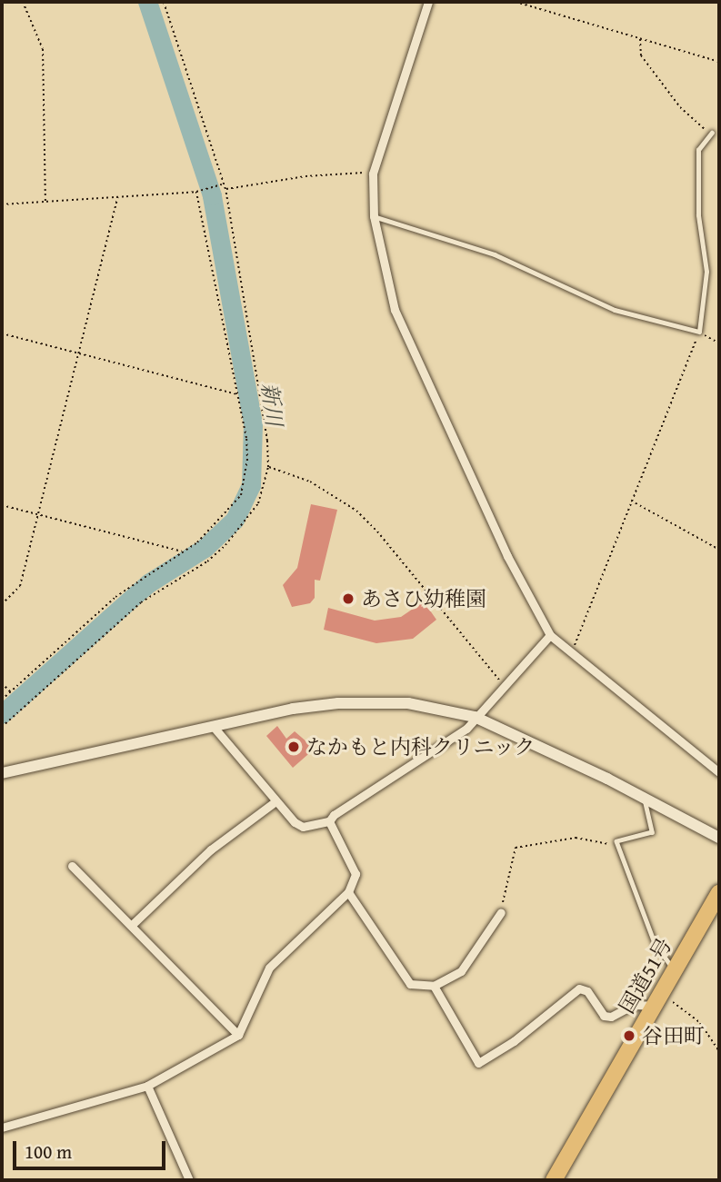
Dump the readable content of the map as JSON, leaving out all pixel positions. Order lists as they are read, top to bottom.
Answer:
{
  "streets": {
    "highway": ["国道51号"]
  },
  "water": ["新川"],
  "places": ["あさひ幼稚園", "なかもと内科クリニック", "谷田町"],
  "scale_bar": "100 m"
}
